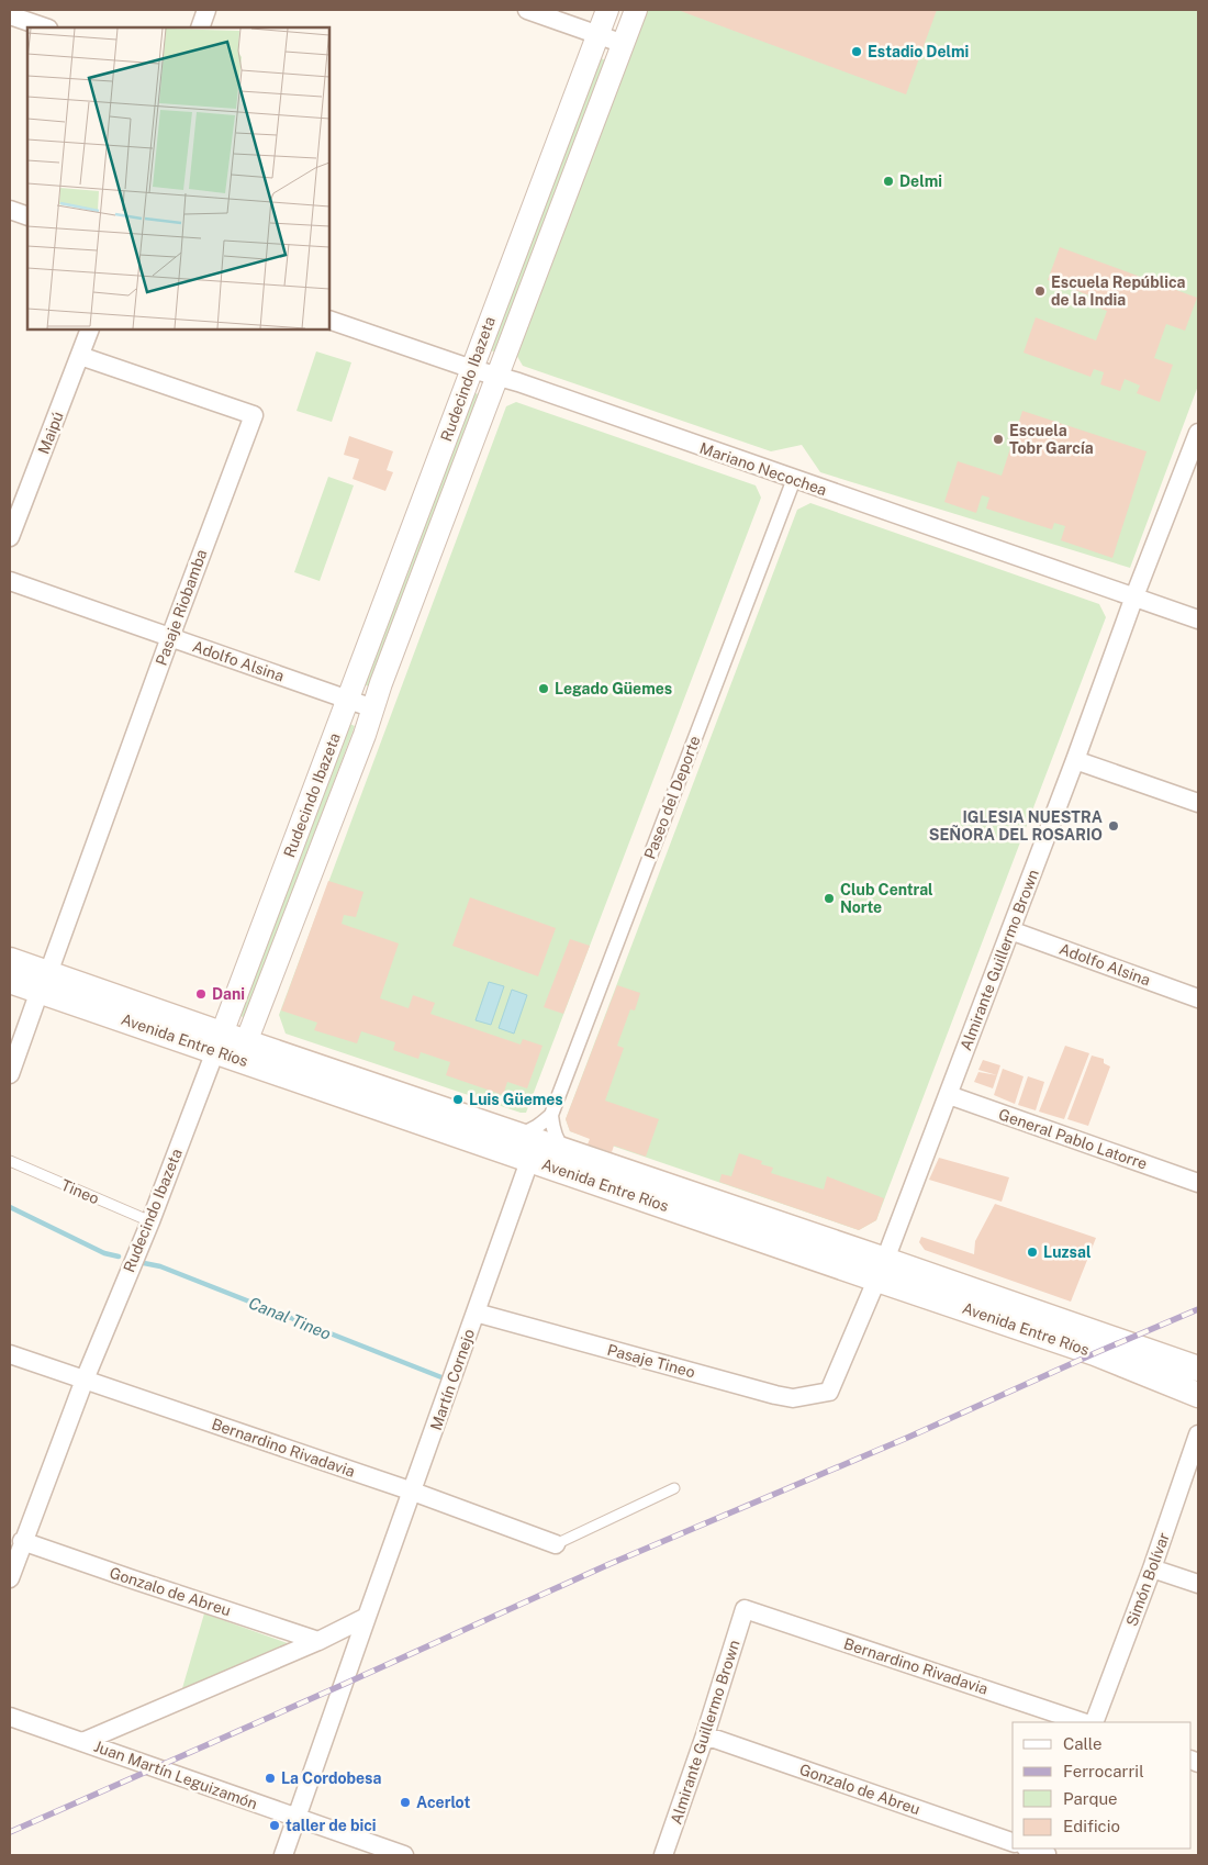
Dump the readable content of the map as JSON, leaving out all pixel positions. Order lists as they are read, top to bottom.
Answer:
{
  "streets": {
    "main road": ["Avenida Entre Ríos"],
    "street": [
      "Rudecindo Ibazeta",
      "Maipú",
      "Mariano Necochea",
      "Pasaje Riobamba",
      "Adolfo Alsina",
      "Paseo del Deporte",
      "Almirante Guillermo Brown",
      "General Pablo Latorre",
      "Pasaje Tineo",
      "Martín Cornejo",
      "Bernardino Rivadavia",
      "Simón Bolívar",
      "Gonzalo de Abreu",
      "Juan Martín Leguizamón"
    ],
    "lane": ["Tineo"]
  },
  "crossings": [
    ["Rudecindo Ibazeta", "Mariano Necochea"],
    ["Rudecindo Ibazeta", "Adolfo Alsina"],
    ["Rudecindo Ibazeta", "Avenida Entre Ríos"],
    ["Rudecindo Ibazeta", "Tineo"],
    ["Rudecindo Ibazeta", "Bernardino Rivadavia"],
    ["Rudecindo Ibazeta", "Gonzalo de Abreu"],
    ["Maipú", "Pasaje Riobamba"],
    ["Mariano Necochea", "Paseo del Deporte"],
    ["Mariano Necochea", "Almirante Guillermo Brown"],
    ["Pasaje Riobamba", "Adolfo Alsina"],
    ["Pasaje Riobamba", "Avenida Entre Ríos"],
    ["Adolfo Alsina", "Almirante Guillermo Brown"],
    ["Almirante Guillermo Brown", "Avenida Entre Ríos"],
    ["Almirante Guillermo Brown", "General Pablo Latorre"],
    ["Almirante Guillermo Brown", "Pasaje Tineo"],
    ["Almirante Guillermo Brown", "Bernardino Rivadavia"],
    ["Almirante Guillermo Brown", "Gonzalo de Abreu"],
    ["Avenida Entre Ríos", "Martín Cornejo"],
    ["Pasaje Tineo", "Martín Cornejo"],
    ["Martín Cornejo", "Bernardino Rivadavia"],
    ["Martín Cornejo", "Juan Martín Leguizamón"]
  ],
  "water": ["Canal Tineo"],
  "places": [
    "Estadio Delmi",
    "Delmi",
    "Escuela República de la India",
    "Escuela Tobr García",
    "Legado Güemes",
    "IGLESIA NUESTRA SEÑORA DEL ROSARIO",
    "Club Central Norte",
    "Dani",
    "Luis Güemes",
    "Luzsal",
    "La Cordobesa",
    "Acerlot",
    "taller de bici"
  ],
  "legend": [
    "Calle",
    "Ferrocarril",
    "Parque",
    "Edificio"
  ]
}
